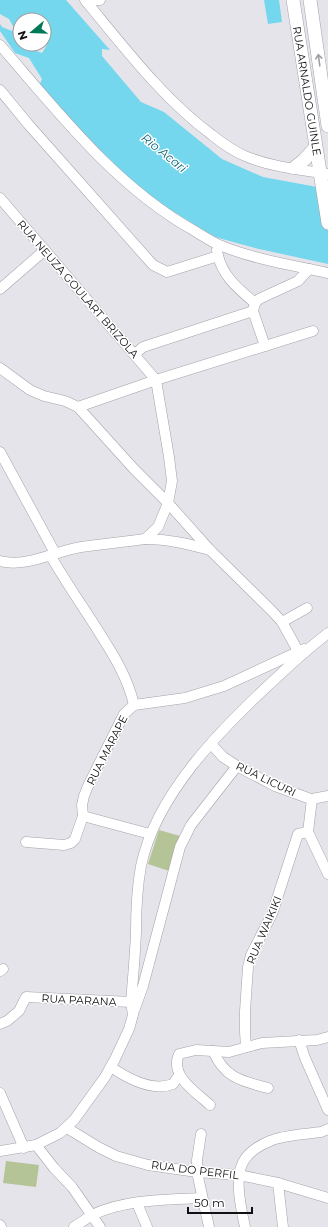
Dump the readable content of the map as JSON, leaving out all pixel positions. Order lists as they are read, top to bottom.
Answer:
{
  "streets": {
    "main road": ["RUA ARNALDO GUINLE"],
    "street": [
      "RUA NEUZA GOULART BRIZOLA",
      "RUA MARAPE",
      "RUA LICURI",
      "RUA WAIKIKI",
      "RUA PARANA",
      "RUA DO PERFIL"
    ]
  },
  "water": ["Rio Acari"],
  "scale_bar": "50 m",
  "north": "left"
}
